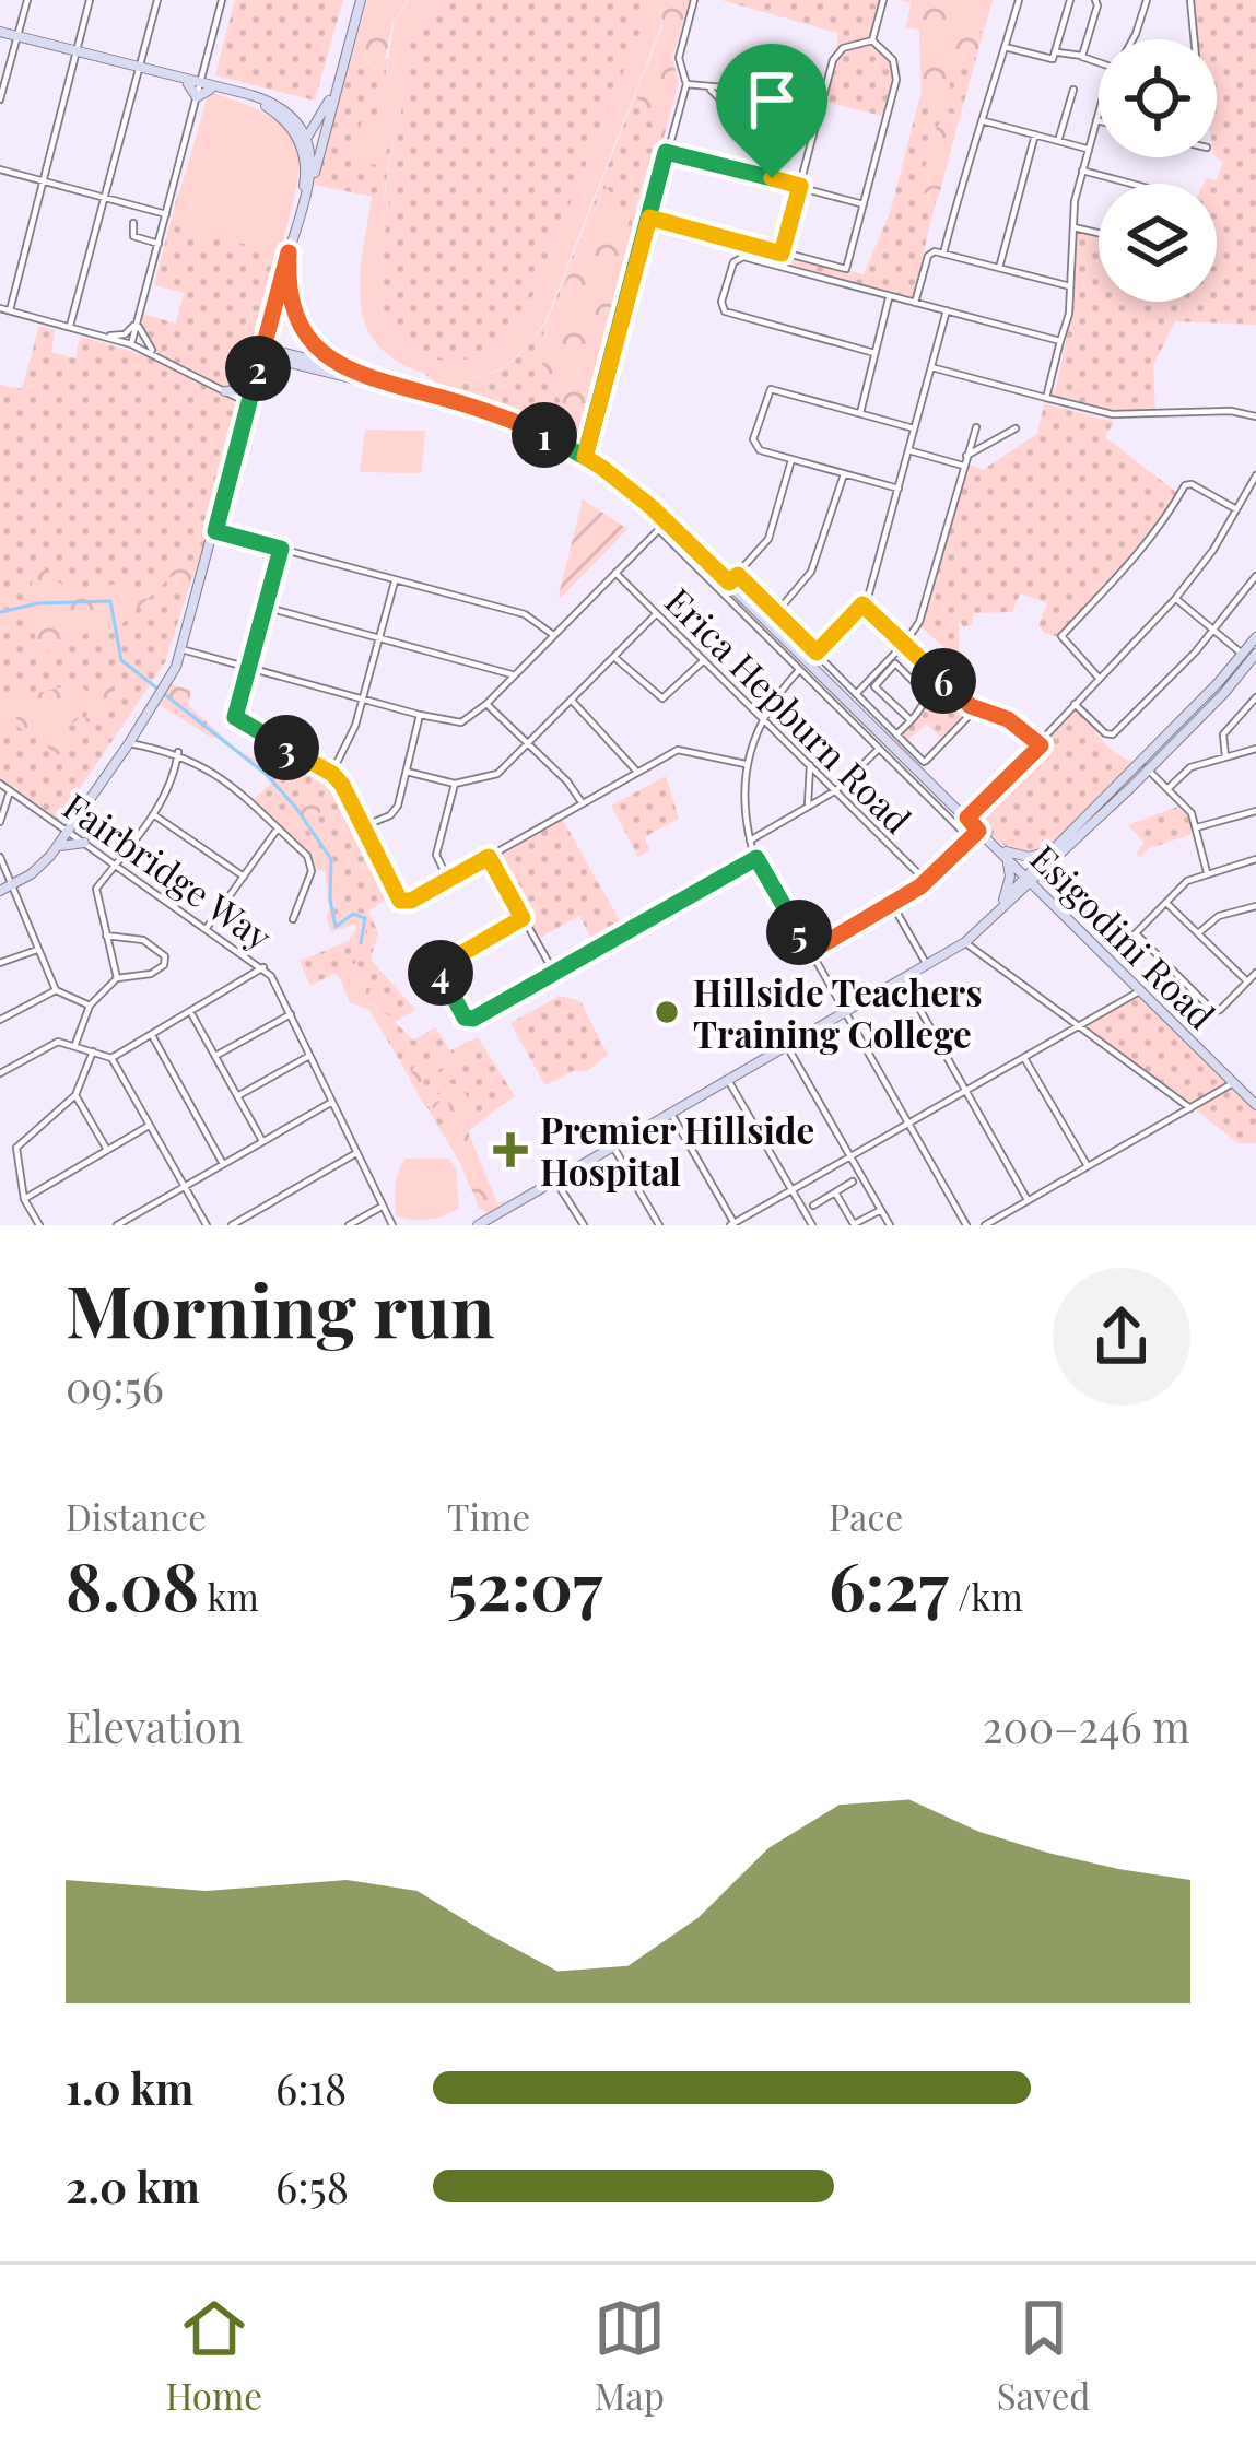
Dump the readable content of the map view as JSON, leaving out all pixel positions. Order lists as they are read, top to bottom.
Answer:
{
  "streets": {
    "main road": ["Esigodini Road"],
    "street": ["Erica Hepburn Road", "Fairbridge Way"]
  },
  "places": {
    "other": ["Hillside Teachers Training College"],
    "health": ["Premier Hillside Hospital"]
  },
  "page": {
    "pins": [
      "2",
      "1",
      "6",
      "3",
      "5",
      "4"
    ],
    "heading": ["Morning run", "09:56"],
    "stats": [
      ["Distance", "8.08 km"],
      ["Time", "52:07"],
      ["Pace", "6:27 /km"]
    ],
    "chart": ["Elevation", "200–246 m"],
    "list": [
      {
        "name": "1.0 km",
        "note": "6:18"
      },
      {
        "name": "2.0 km",
        "note": "6:58"
      }
    ],
    "tabs": ["Home", "Map", "Saved"]
  }
}
